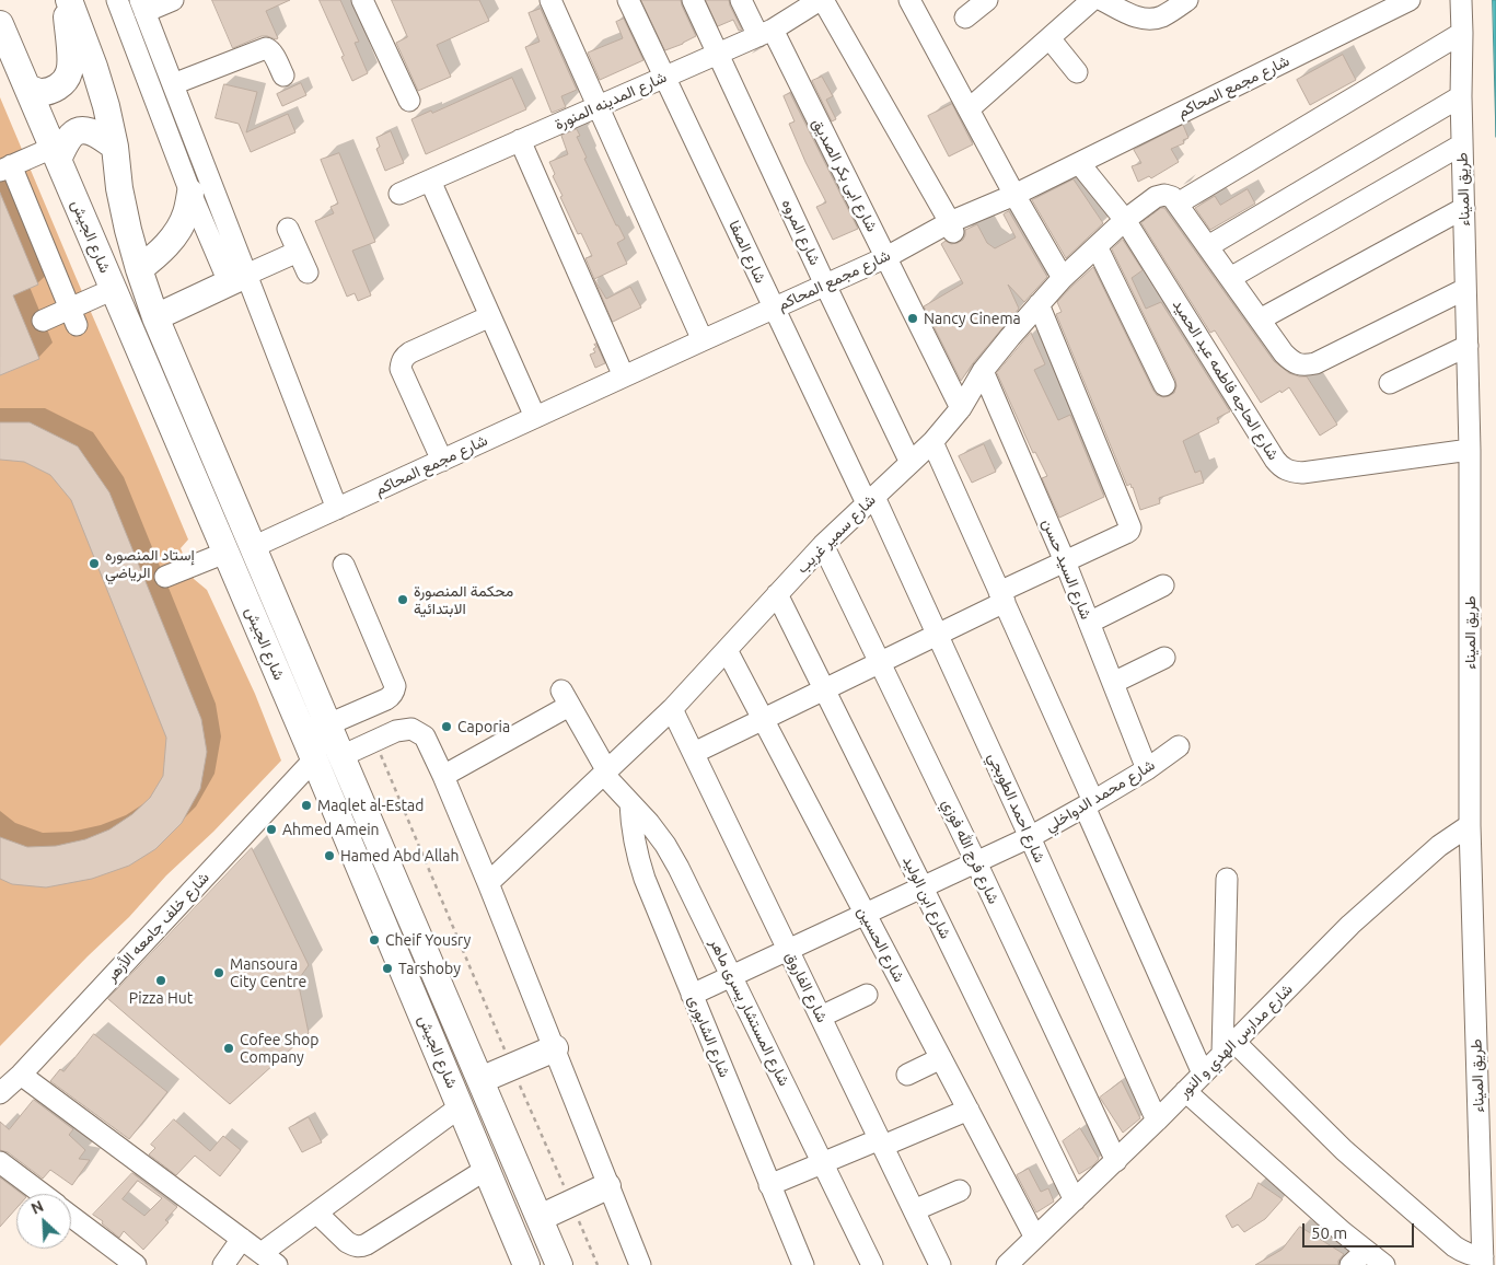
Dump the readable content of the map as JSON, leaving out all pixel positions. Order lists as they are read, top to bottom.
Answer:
{
  "streets": {
    "main road": ["شارع الجيش"],
    "street": [
      "شارع مجمع المحاكم",
      "شارع المدينه المنورة",
      "شارع ابى بكر الصديق",
      "طريق الميناء",
      "شارع المروه",
      "شارع الصفا",
      "شارع الحاجه فاطمه عبد الحميد",
      "شارع سمير غريب",
      "شارع السيد حسن",
      "شارع محمد الدواخلي",
      "شارع احمد الطوبجي",
      "شارع فرج الله فوزي",
      "شارع ابن الوليد",
      "شارع خلف جامعه الأزهر",
      "شارع الحسين",
      "شارع الفاروق",
      "شارع المستشار يسرى ماهر",
      "شارع الشابورى",
      "شارع مدارس الهدي و النور"
    ]
  },
  "crossings": [
    ["شارع مجمع المحاكم", "شارع ابى بكر الصديق"],
    ["شارع مجمع المحاكم", "شارع المروه"],
    ["شارع مجمع المحاكم", "شارع الجيش"],
    ["شارع مجمع المحاكم", "شارع الصفا"],
    ["شارع مجمع المحاكم", "شارع الحاجه فاطمه عبد الحميد"],
    ["شارع المدينه المنورة", "شارع ابى بكر الصديق"],
    ["شارع المدينه المنورة", "شارع المروه"],
    ["شارع المدينه المنورة", "شارع الصفا"],
    ["شارع ابى بكر الصديق", "شارع سمير غريب"],
    ["طريق الميناء", "شارع الحاجه فاطمه عبد الحميد"],
    ["طريق الميناء", "شارع مدارس الهدي و النور"],
    ["شارع المروه", "شارع سمير غريب"],
    ["شارع الجيش", "شارع خلف جامعه الأزهر"],
    ["شارع الصفا", "شارع سمير غريب"],
    ["شارع الصفا", "شارع احمد الطوبجي"],
    ["شارع الحاجه فاطمه عبد الحميد", "شارع سمير غريب"],
    ["شارع سمير غريب", "شارع السيد حسن"],
    ["شارع سمير غريب", "شارع احمد الطوبجي"],
    ["شارع سمير غريب", "شارع فرج الله فوزي"],
    ["شارع سمير غريب", "شارع ابن الوليد"],
    ["شارع سمير غريب", "شارع الحسين"],
    ["شارع سمير غريب", "شارع الفاروق"],
    ["شارع سمير غريب", "شارع المستشار يسرى ماهر"],
    ["شارع السيد حسن", "شارع محمد الدواخلي"],
    ["شارع محمد الدواخلي", "شارع احمد الطوبجي"],
    ["شارع محمد الدواخلي", "شارع فرج الله فوزي"],
    ["شارع محمد الدواخلي", "شارع ابن الوليد"],
    ["شارع محمد الدواخلي", "شارع الحسين"],
    ["شارع محمد الدواخلي", "شارع الفاروق"],
    ["شارع محمد الدواخلي", "شارع المستشار يسرى ماهر"],
    ["شارع محمد الدواخلي", "شارع الشابورى"],
    ["شارع احمد الطوبجي", "شارع مدارس الهدي و النور"],
    ["شارع فرج الله فوزي", "شارع مدارس الهدي و النور"],
    ["شارع ابن الوليد", "شارع مدارس الهدي و النور"],
    ["شارع الحسين", "شارع مدارس الهدي و النور"],
    ["شارع المستشار يسرى ماهر", "شارع الشابورى"]
  ],
  "places": [
    "Nancy Cinema",
    "إستاد المنصوره الرياضي",
    "محكمة المنصورة الابتدائية",
    "Caporia",
    "Maqlet al-Estad",
    "Ahmed Amein",
    "Hamed Abd Allah",
    "Cheif Yousry",
    "Tarshoby",
    "Mansoura City Centre",
    "Pizza Hut",
    "Cofee Shop Company"
  ],
  "scale_bar": "50 m",
  "north": "top left"
}
